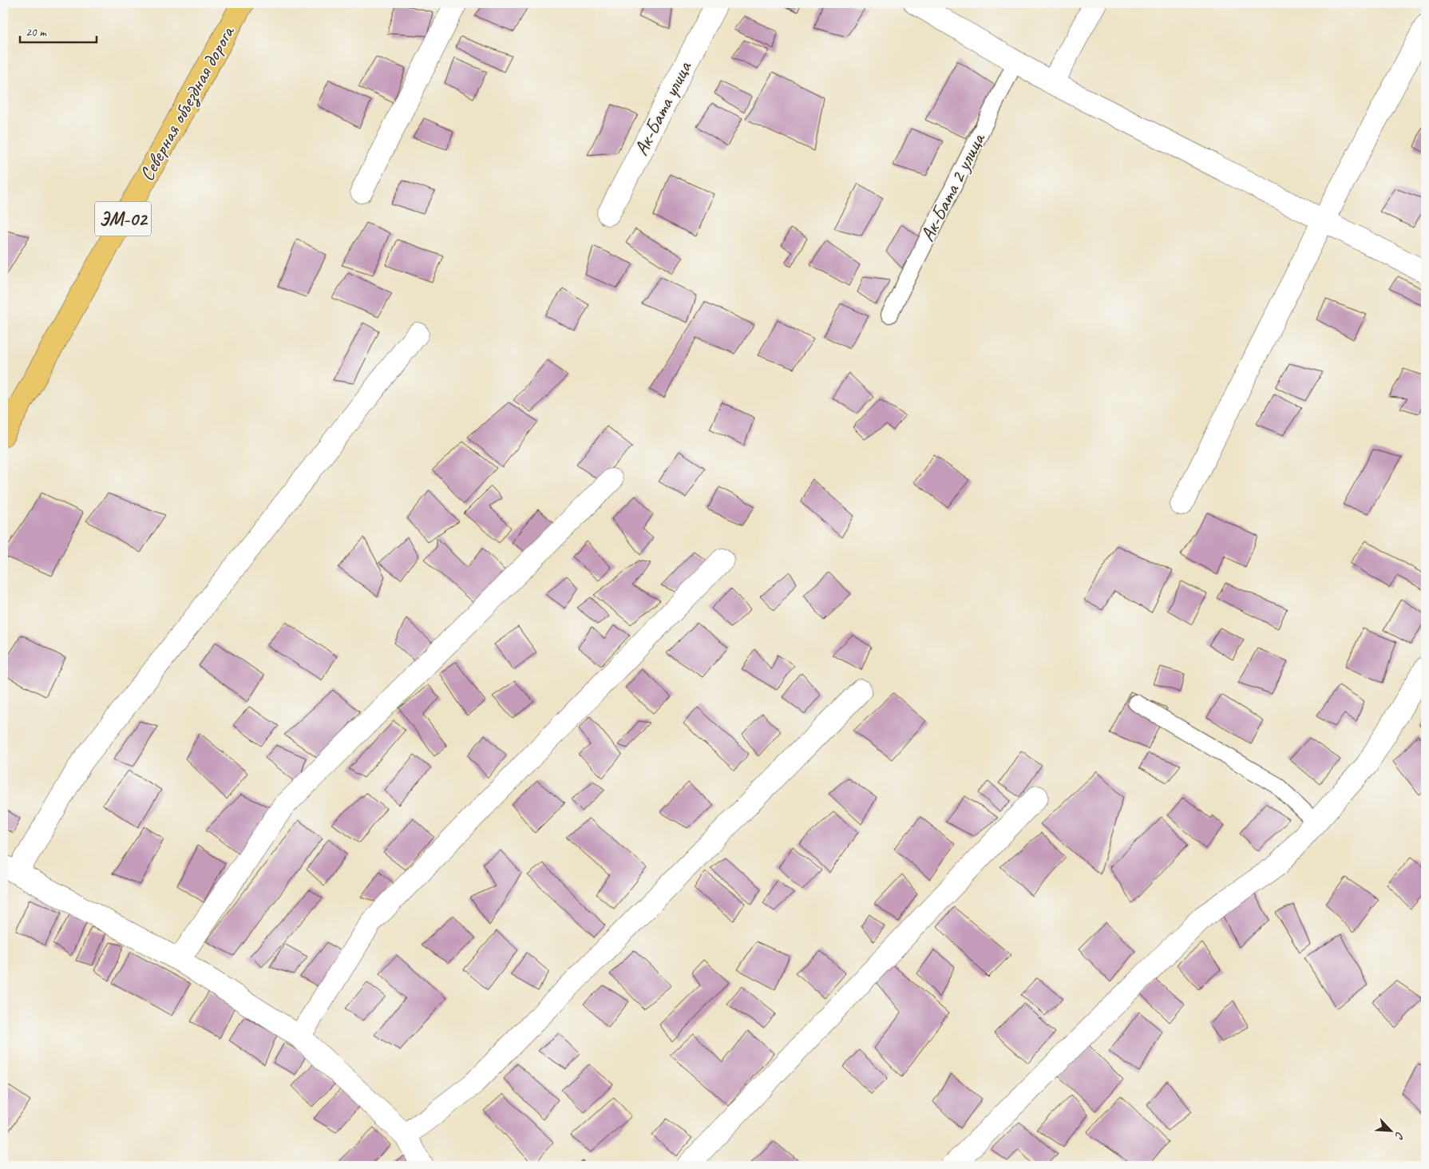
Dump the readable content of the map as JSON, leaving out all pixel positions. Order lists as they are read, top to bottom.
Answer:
{
  "streets": {
    "highway": ["Северная объездная дорога", "ЭМ-02"],
    "street": ["Ак-Бата улица"],
    "lane": ["Ак-Бата 2 улица"]
  },
  "scale_bar": "20 m",
  "north": "bottom right"
}
